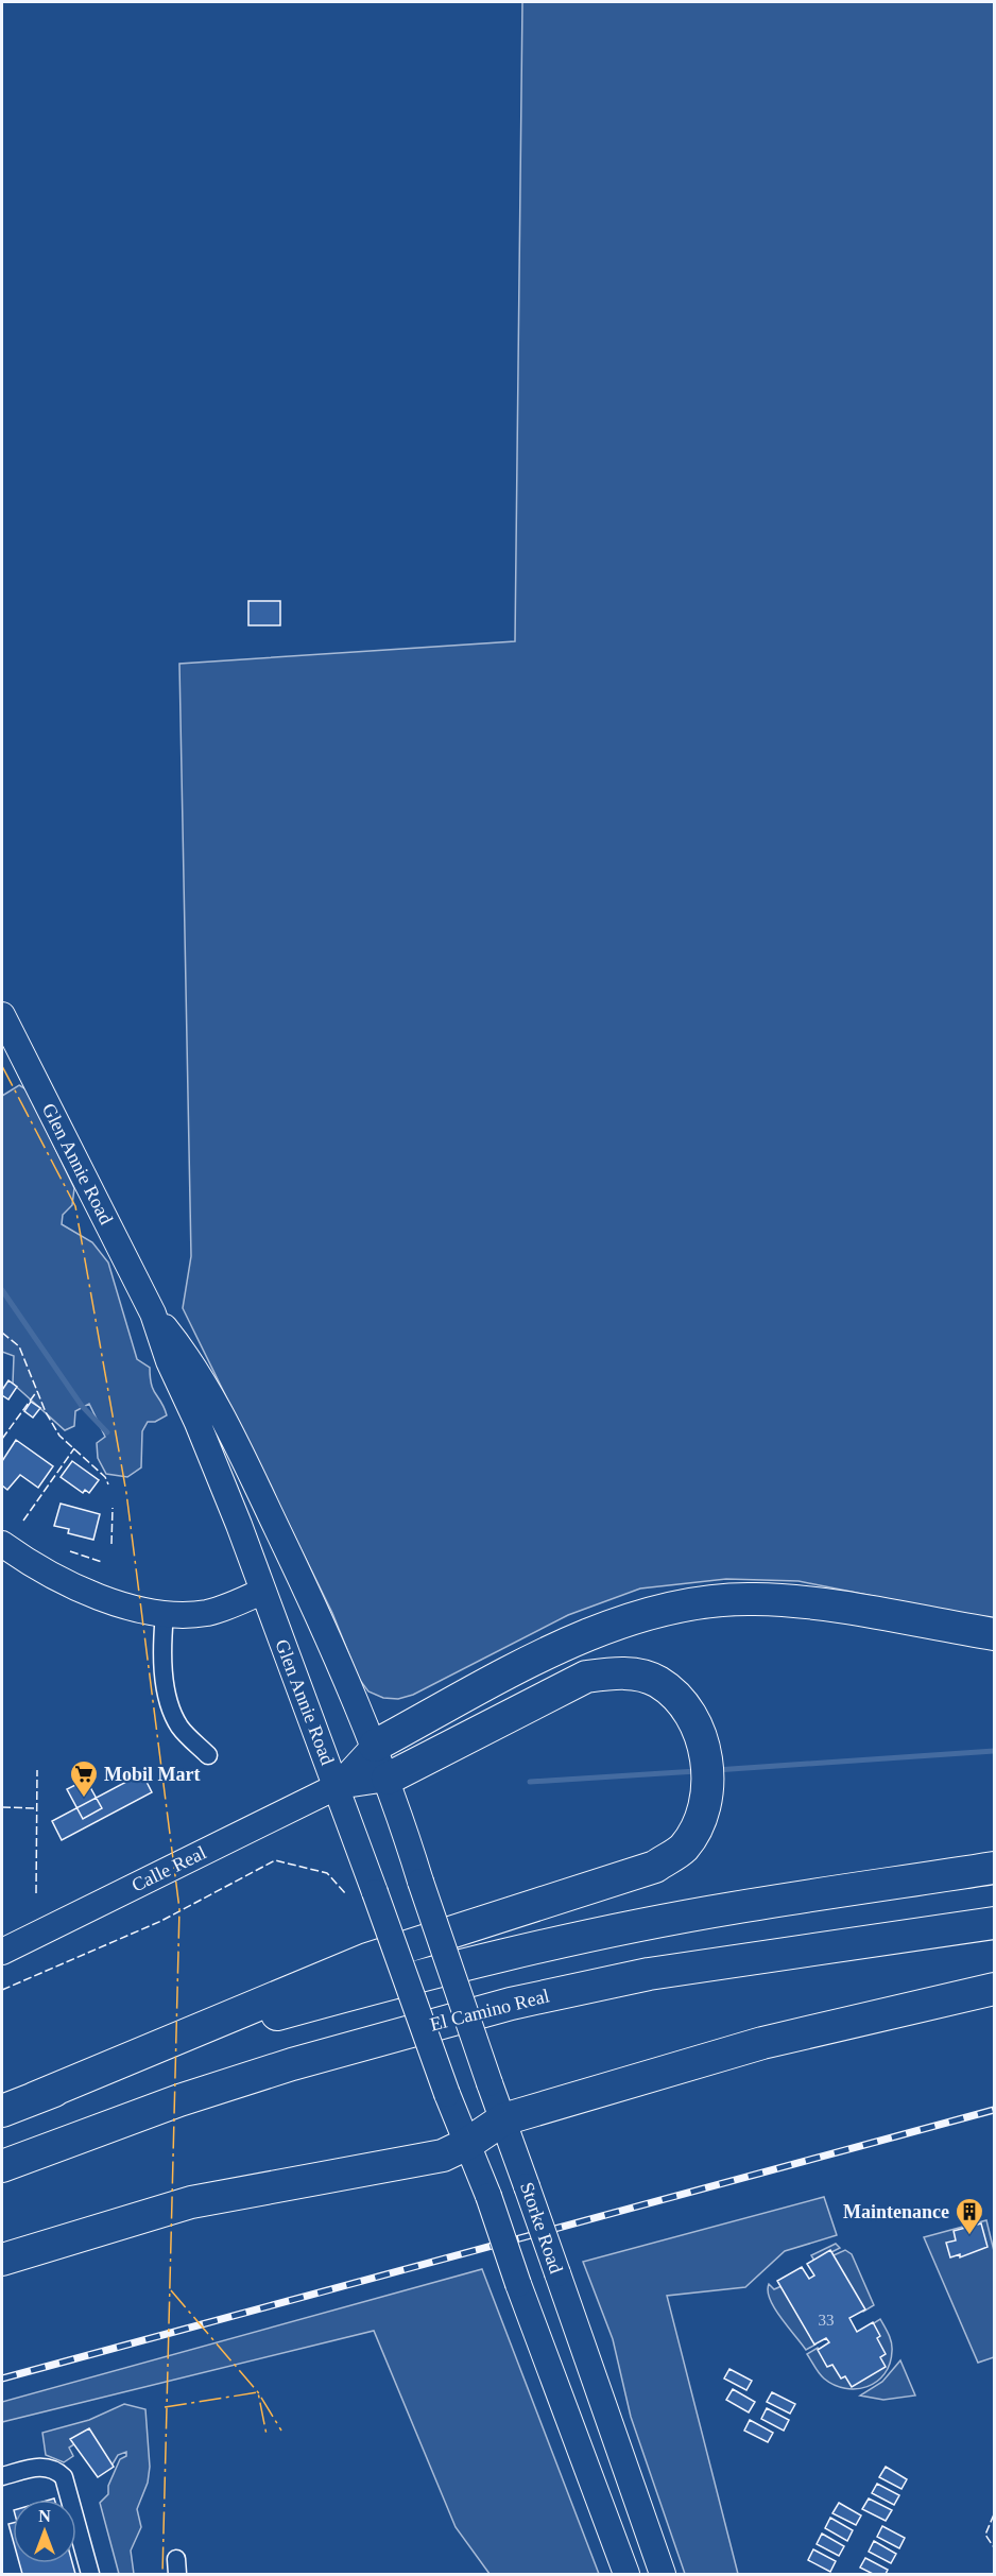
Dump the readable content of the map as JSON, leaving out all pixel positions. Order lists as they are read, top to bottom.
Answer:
{
  "streets": {
    "highway": ["El Camino Real"],
    "main road": ["Glen Annie Road", "Calle Real", "Storke Road"]
  },
  "crossings": [
    ["Glen Annie Road", "Calle Real"],
    ["Glen Annie Road", "Storke Road"]
  ],
  "places": {
    "supermarket": ["Mobil Mart"],
    "building": ["Maintenance"]
  },
  "house_numbers": ["33"],
  "north": "top"
}
